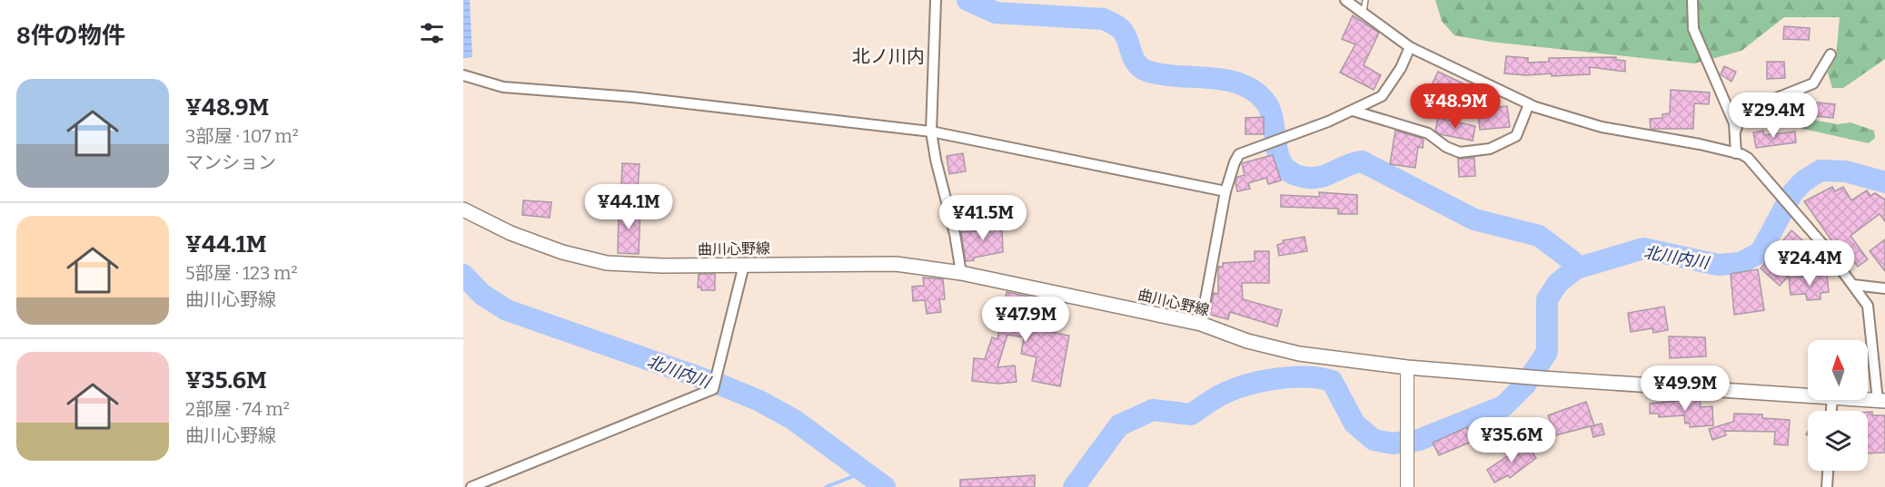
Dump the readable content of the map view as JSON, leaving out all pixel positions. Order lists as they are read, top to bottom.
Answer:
{
  "streets": {
    "main road": ["曲川心野線"]
  },
  "districts": ["北ノ川内"],
  "water": ["北川内川"],
  "north": "top",
  "page": {
    "heading": "8件の物件",
    "list": [
      {
        "name": "¥48.9M",
        "note": "3部屋 · 107 m² · マンション"
      },
      {
        "name": "¥44.1M",
        "note": "5部屋 · 123 m² · 曲川心野線"
      },
      {
        "name": "¥35.6M",
        "note": "2部屋 · 74 m² · 曲川心野線"
      }
    ],
    "price": [
      "¥48.9M",
      "¥29.4M",
      "¥44.1M",
      "¥41.5M",
      "¥24.4M",
      "¥47.9M",
      "¥49.9M",
      "¥35.6M"
    ]
  }
}
